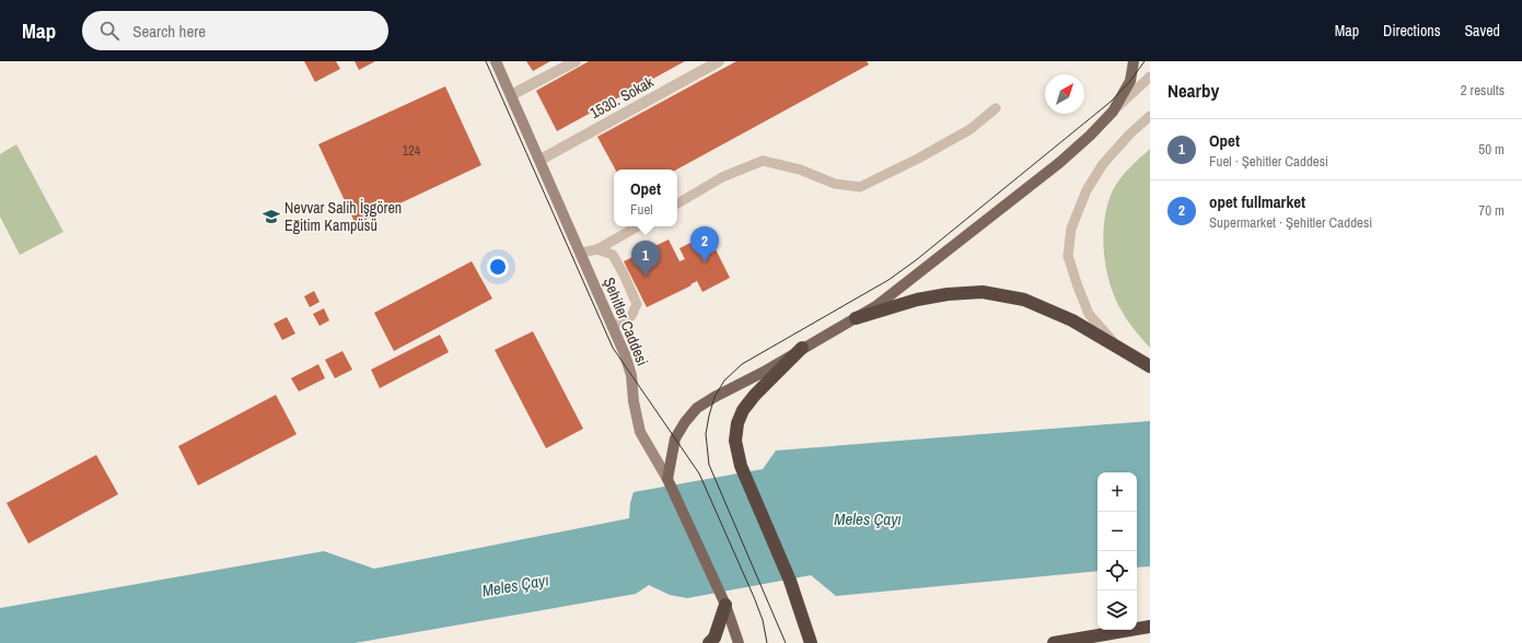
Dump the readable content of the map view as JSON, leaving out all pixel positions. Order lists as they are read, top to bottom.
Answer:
{
  "streets": {
    "main road": ["Şehitler Caddesi"],
    "street": ["1530. Sokak"]
  },
  "crossings": [
    ["1530. Sokak", "Şehitler Caddesi"]
  ],
  "water": ["Meles Çayı"],
  "places": {
    "school or university": ["Nevvar Salih İşgören Eğitim Kampüsü"]
  },
  "house_numbers": ["124"],
  "north": "top right",
  "page": {
    "header": "Map",
    "search": "Search here",
    "nav": ["Map", "Directions", "Saved"],
    "heading": ["Nearby", "2 results"],
    "list": [
      {
        "mark": "1",
        "name": "Opet",
        "note": "Fuel · Şehitler Caddesi",
        "value": "50 m"
      },
      {
        "mark": "2",
        "name": "opet fullmarket",
        "note": "Supermarket · Şehitler Caddesi",
        "value": "70 m"
      }
    ],
    "popup": ["Opet", "Fuel"],
    "pins": ["2", "1"],
    "map_buttons": ["+", "−"]
  }
}
